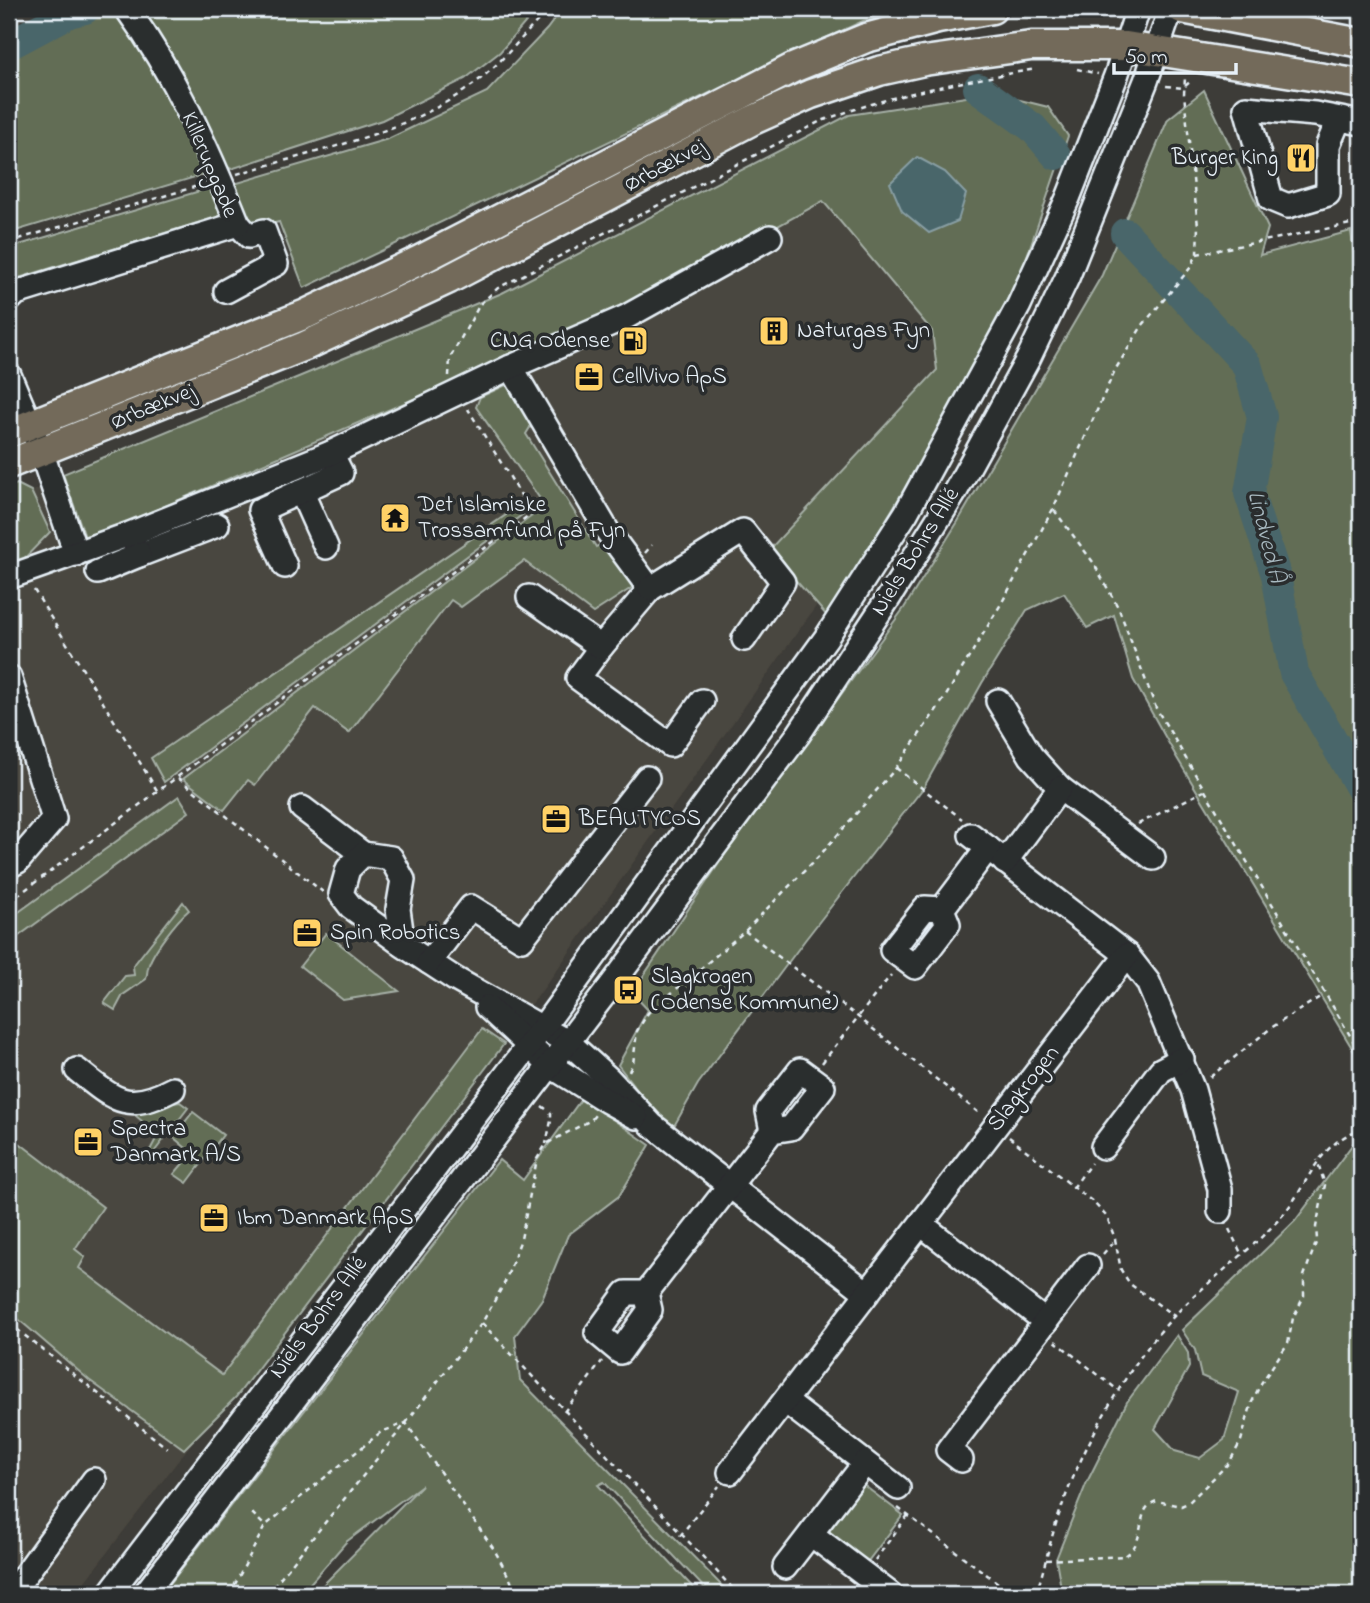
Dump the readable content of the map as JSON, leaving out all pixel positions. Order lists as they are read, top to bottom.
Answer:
{
  "streets": {
    "main road": ["Ørbækvej"],
    "street": ["Killerupgade", "Niels Bohrs Allé", "Slagkrogen"]
  },
  "crossings": [
    ["Ørbækvej", "Niels Bohrs Allé"]
  ],
  "water": ["Lindved Å"],
  "places": {
    "restaurant": ["Burger King"],
    "building": ["Naturgas Fyn"],
    "fuel station": ["CNG Odense"],
    "office": [
      "CellVivo ApS",
      "BEAUTYCOS",
      "Spin Robotics",
      "Spectra Danmark A/S",
      "Ibm Danmark ApS"
    ],
    "temple": ["Det Islamiske Trossamfund på Fyn"],
    "bus stop": ["Slagkrogen (Odense Kommune)"]
  },
  "scale_bar": "50 m"
}
